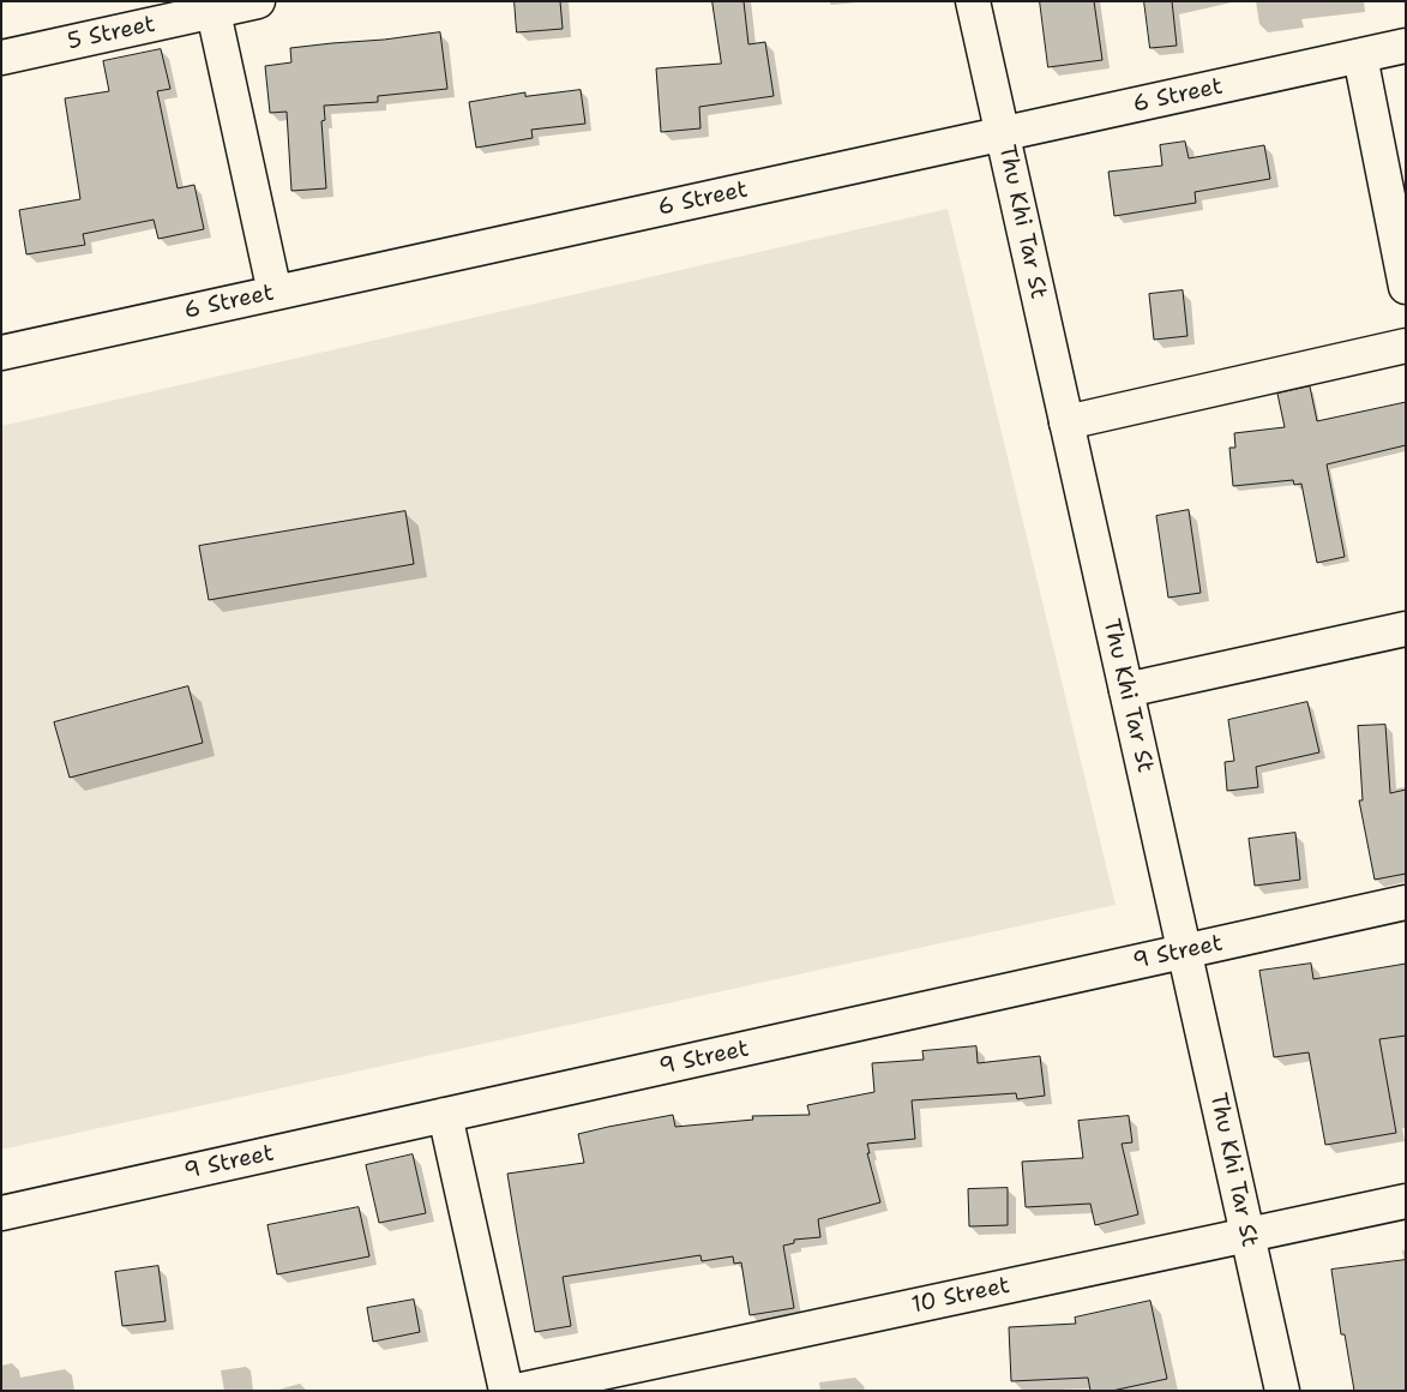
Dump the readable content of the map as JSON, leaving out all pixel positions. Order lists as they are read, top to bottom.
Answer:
{
  "streets": {
    "street": [
      "5 Street",
      "6 Street",
      "Thu Khi Tar St",
      "9 Street",
      "10 Street"
    ]
  },
  "crossings": [
    ["6 Street", "Thu Khi Tar St"],
    ["Thu Khi Tar St", "9 Street"],
    ["Thu Khi Tar St", "10 Street"]
  ]
}
